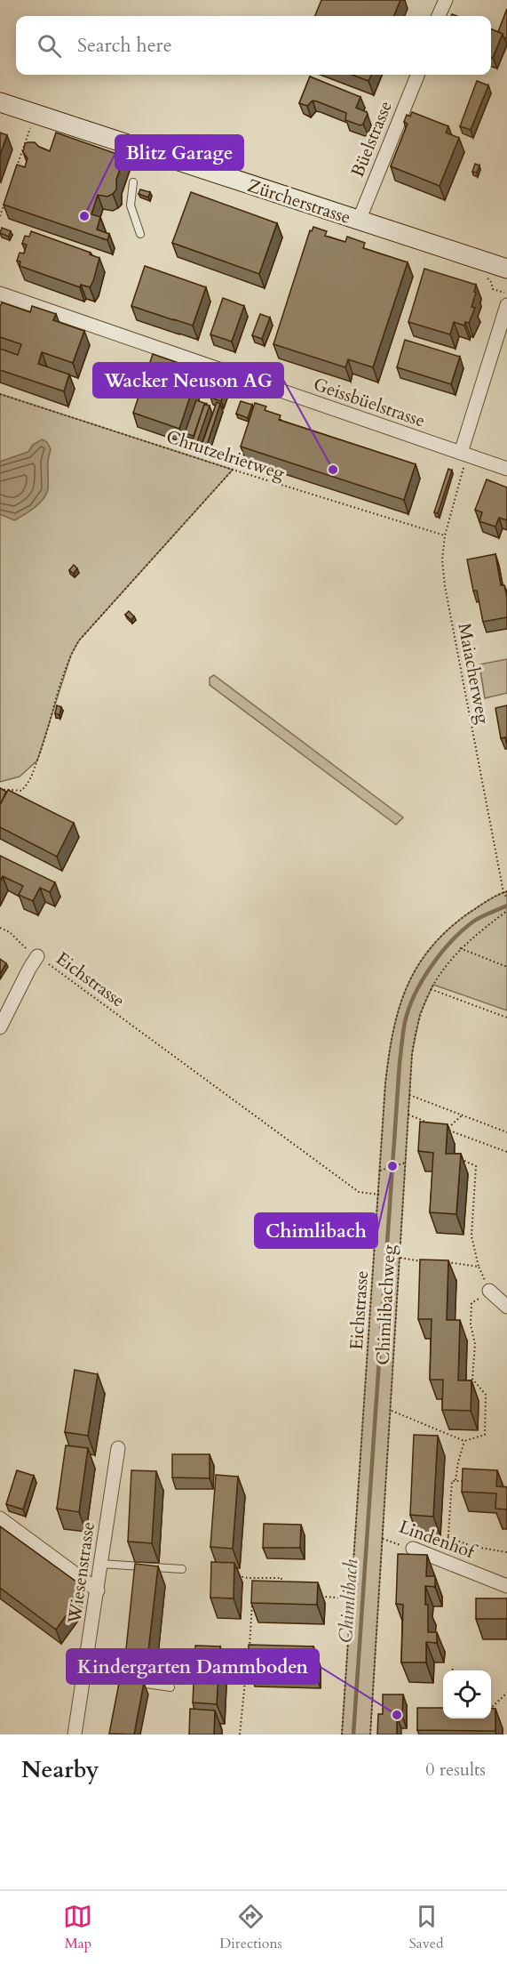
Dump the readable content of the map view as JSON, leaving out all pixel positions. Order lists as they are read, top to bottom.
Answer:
{
  "streets": {
    "main road": ["Zürcherstrasse"],
    "street": [
      "Büelstrasse",
      "Geissbüelstrasse",
      "Lindenhof",
      "Wiesenstrasse"
    ],
    "path": [
      "Chrutzelrietweg",
      "Maiacherweg",
      "Eichstrasse",
      "Chimlibachweg"
    ]
  },
  "crossings": [
    ["Büelstrasse", "Zürcherstrasse"],
    ["Geissbüelstrasse", "Maiacherweg"],
    ["Chrutzelrietweg", "Maiacherweg"],
    ["Chimlibachweg", "Lindenhof"]
  ],
  "water": ["Chimlibach"],
  "places": [
    "Blitz Garage",
    "Wacker Neuson AG",
    "Chimlibach",
    "Kindergarten Dammboden"
  ],
  "page": {
    "search": "Search here",
    "heading": ["Nearby", "0 results"],
    "nav": ["Map", "Directions", "Saved"]
  }
}
